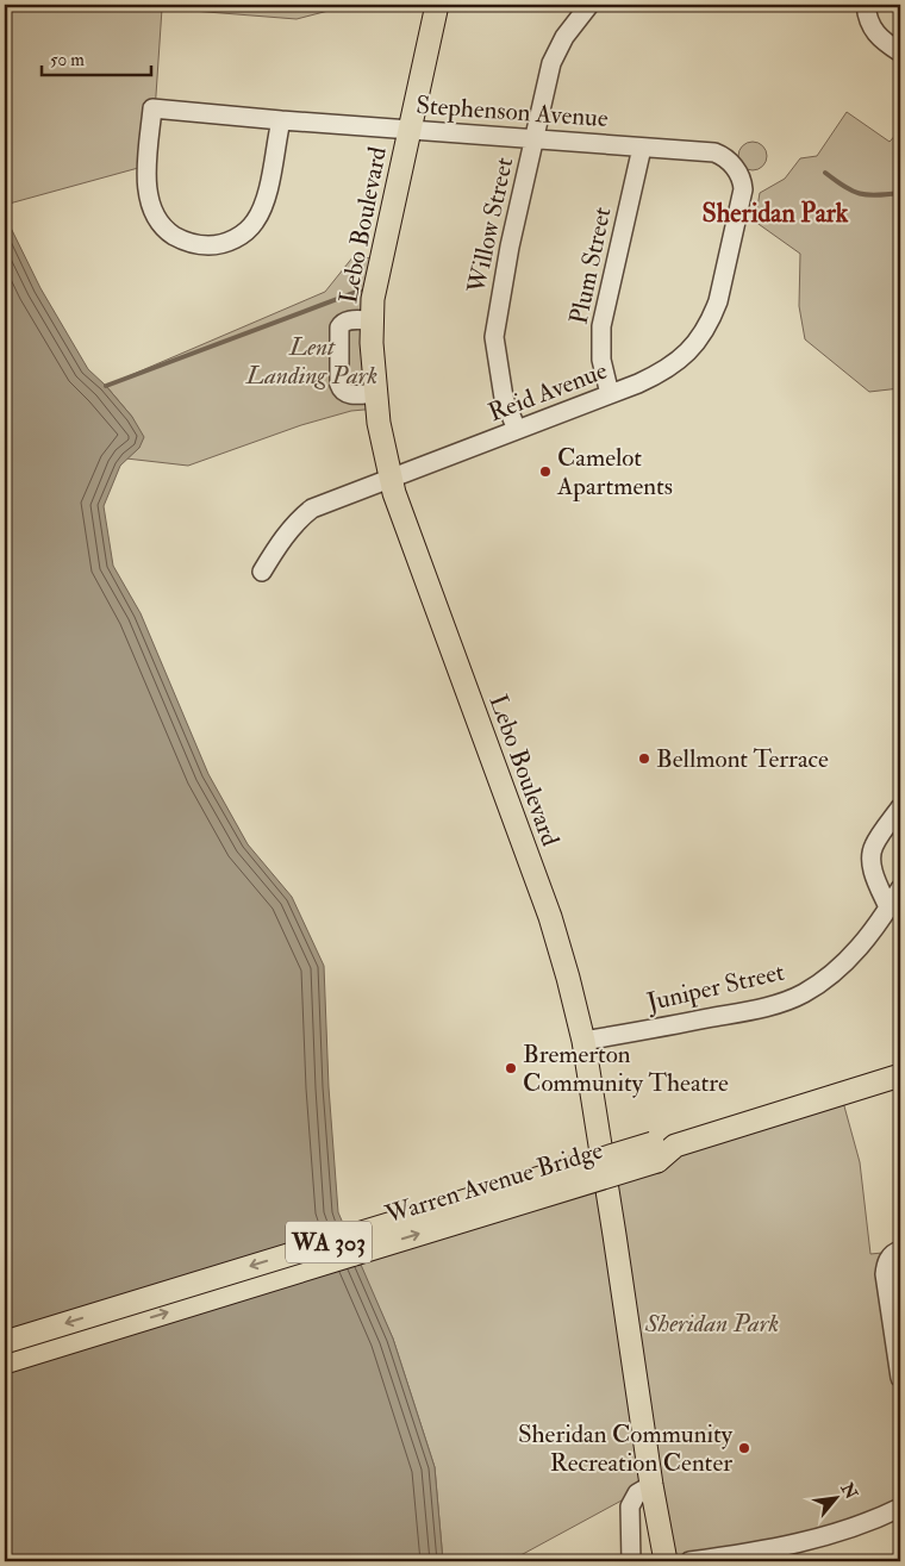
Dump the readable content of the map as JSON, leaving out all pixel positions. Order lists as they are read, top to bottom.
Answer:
{
  "streets": {
    "main road": ["Lebo Boulevard", "Warren Avenue Bridge", "WA 303"],
    "street": [
      "Stephenson Avenue",
      "Willow Street",
      "Plum Street",
      "Reid Avenue",
      "Juniper Street"
    ]
  },
  "crossings": [
    ["Stephenson Avenue", "Lebo Boulevard"],
    ["Stephenson Avenue", "Willow Street"],
    ["Stephenson Avenue", "Plum Street"],
    ["Stephenson Avenue", "Reid Avenue"],
    ["Lebo Boulevard", "Reid Avenue"],
    ["Lebo Boulevard", "Juniper Street"],
    ["Willow Street", "Reid Avenue"],
    ["Plum Street", "Reid Avenue"],
    ["Warren Avenue Bridge", "WA 303"]
  ],
  "districts": ["Sheridan Park"],
  "parks": ["Lent Landing Park", "Sheridan Park"],
  "places": [
    "Camelot Apartments",
    "Bellmont Terrace",
    "Bremerton Community Theatre",
    "Sheridan Community Recreation Center"
  ],
  "scale_bar": "50 m",
  "north": "top right"
}
